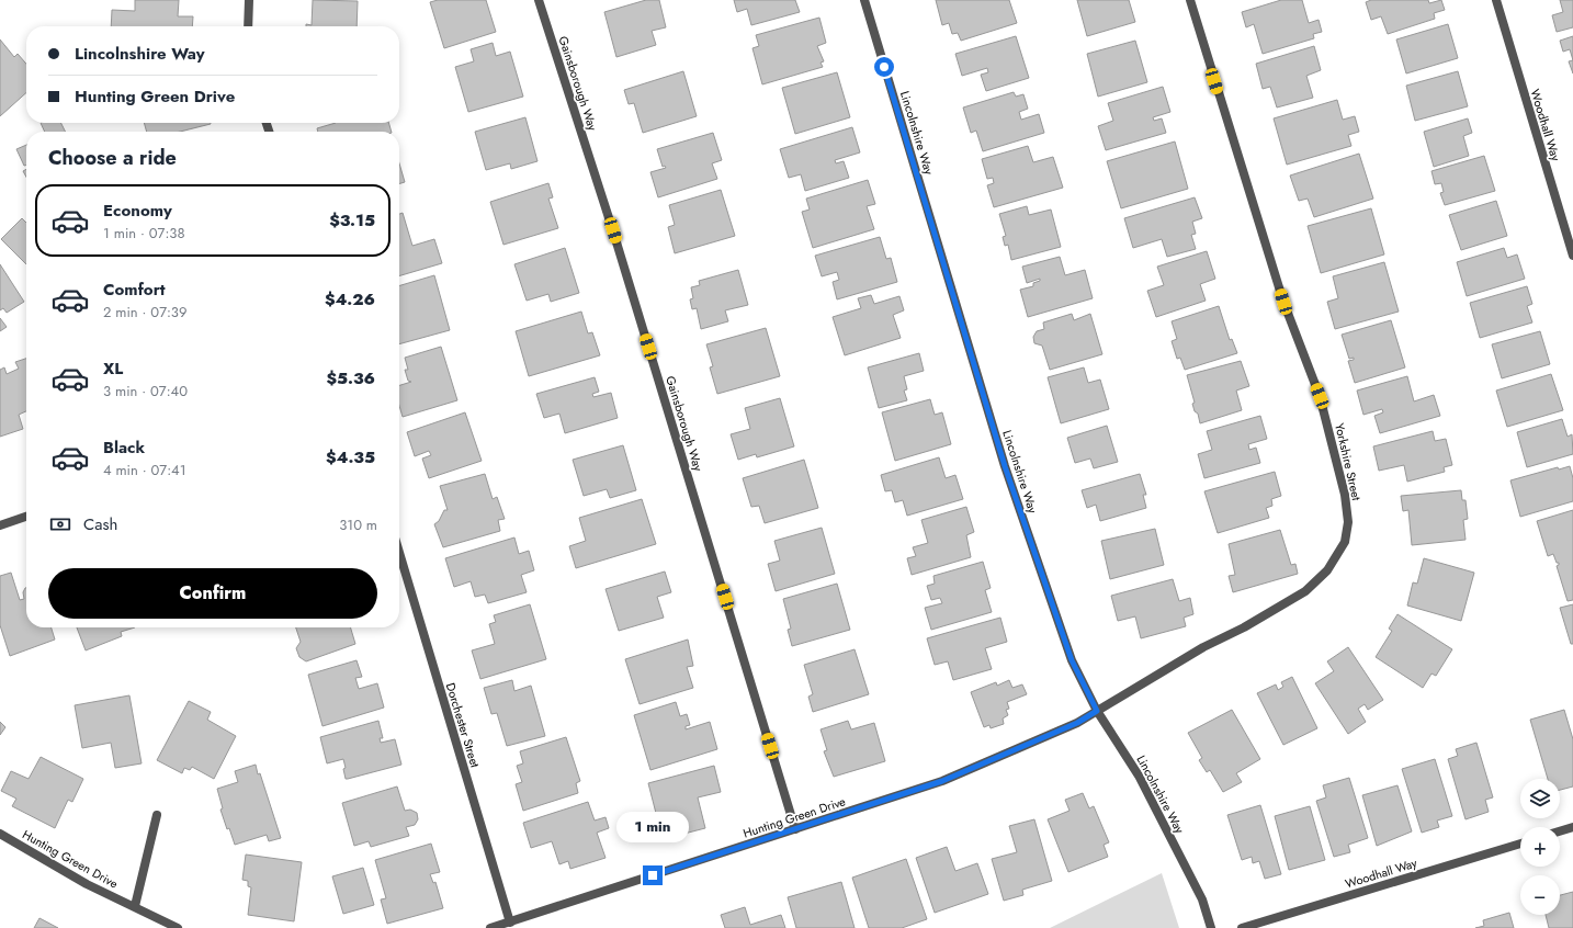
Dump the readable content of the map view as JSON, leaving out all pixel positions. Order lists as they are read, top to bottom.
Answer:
{
  "streets": {
    "street": [
      "Gainsborough Way",
      "Woodhall Way",
      "Lincolnshire Way",
      "Yorkshire Street",
      "Dorchester Street",
      "Hunting Green Drive"
    ]
  },
  "crossings": [
    ["Gainsborough Way", "Hunting Green Drive"],
    ["Lincolnshire Way", "Yorkshire Street"],
    ["Lincolnshire Way", "Hunting Green Drive"],
    ["Yorkshire Street", "Hunting Green Drive"],
    ["Dorchester Street", "Hunting Green Drive"]
  ],
  "page": {
    "banner": ["Lincolnshire Way", "Hunting Green Drive"],
    "heading": "Choose a ride",
    "list": [
      {
        "name": "Economy",
        "note": "1 min · 07:38",
        "value": "$3.15"
      },
      {
        "name": "Comfort",
        "note": "2 min · 07:39",
        "value": "$4.26"
      },
      {
        "name": "XL",
        "note": "3 min · 07:40",
        "value": "$5.36"
      },
      {
        "name": "Black",
        "note": "4 min · 07:41",
        "value": "$4.35"
      }
    ],
    "pay": ["Cash", "310 m"],
    "buttons": "Confirm",
    "map_buttons": ["+", "−"],
    "bubble": "1 min"
  }
}
